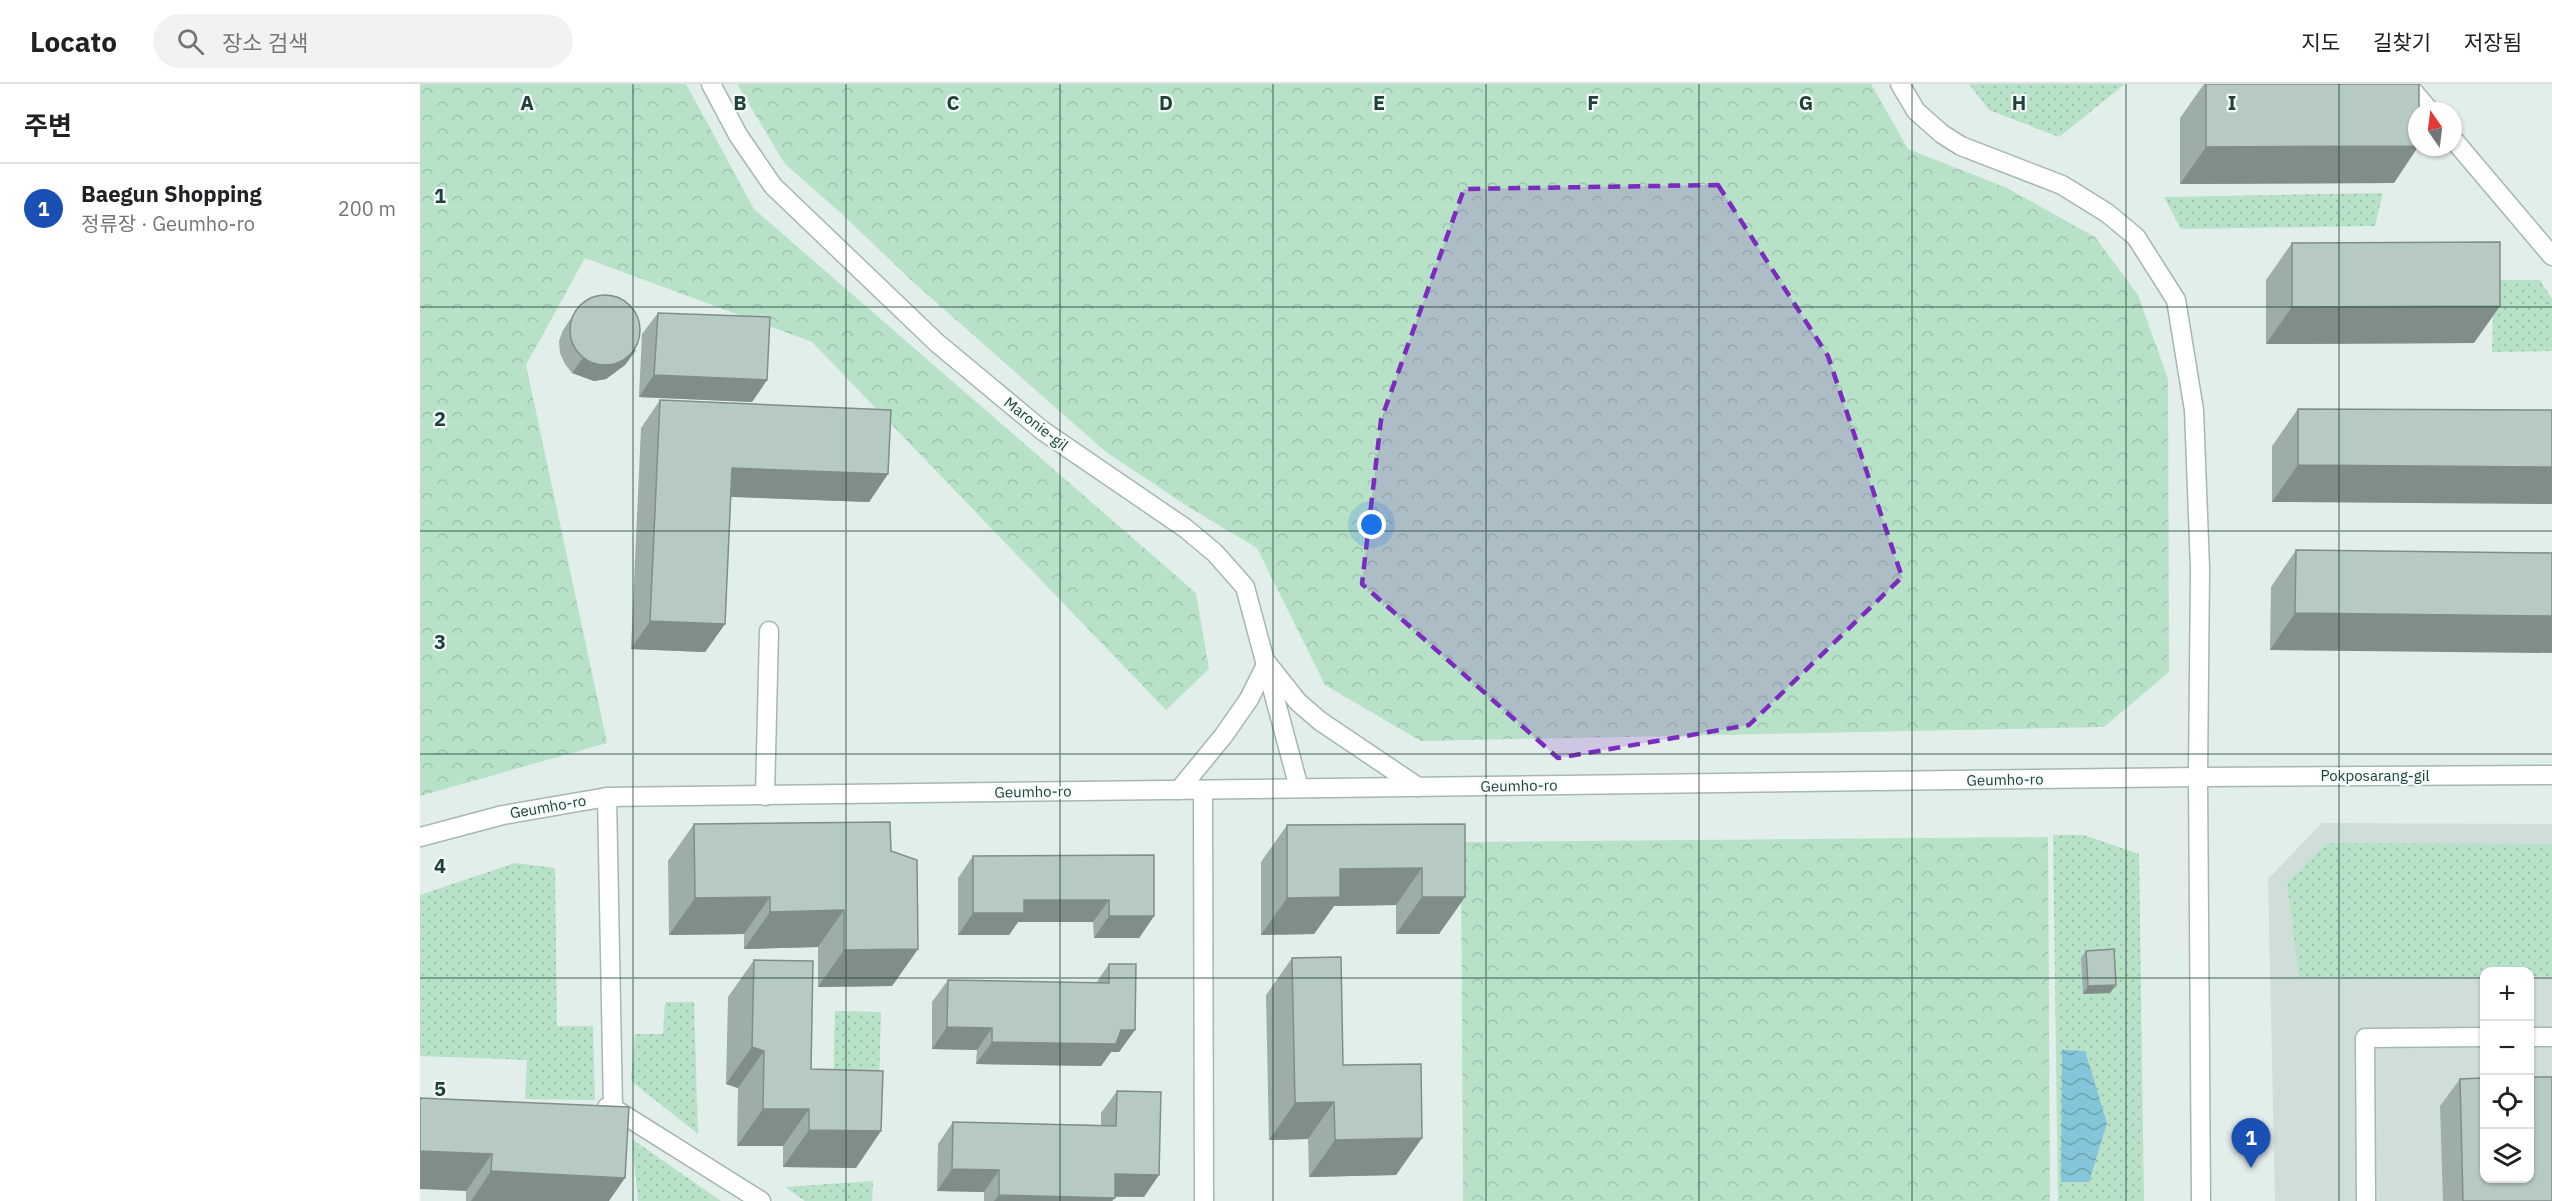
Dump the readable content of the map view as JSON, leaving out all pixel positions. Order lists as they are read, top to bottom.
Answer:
{
  "streets": {
    "street": ["Maronie-gil", "Pokposarang-gil", "Geumho-ro"]
  },
  "crossings": [
    ["Maronie-gil", "Geumho-ro"],
    ["Pokposarang-gil", "Geumho-ro"]
  ],
  "north": "top",
  "page": {
    "header": "Locato",
    "search": "장소 검색",
    "nav": ["지도", "길찾기", "저장됨"],
    "heading": "주변",
    "list": [
      {
        "mark": "1",
        "name": "Baegun Shopping",
        "note": "정류장 · Geumho-ro",
        "value": "200 m"
      }
    ],
    "map_buttons": ["+", "−"],
    "pins": "1"
  },
  "grid": {
    "columns": [
      "A",
      "B",
      "C",
      "D",
      "E",
      "F",
      "G",
      "H",
      "I"
    ],
    "rows": [
      "1",
      "2",
      "3",
      "4",
      "5"
    ]
  }
}
